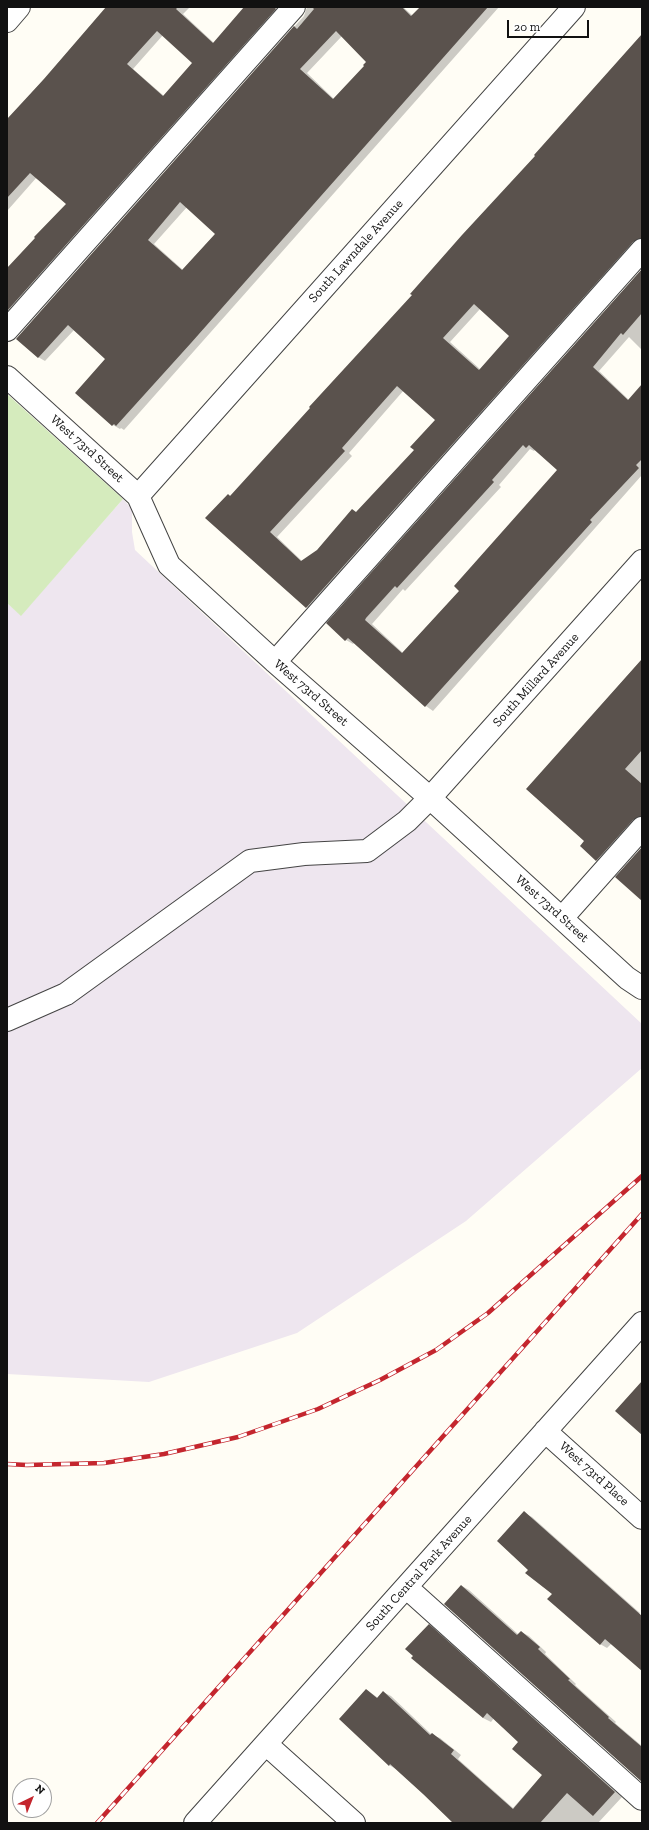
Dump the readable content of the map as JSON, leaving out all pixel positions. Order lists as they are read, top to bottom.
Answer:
{
  "streets": {
    "street": [
      "South Lawndale Avenue",
      "West 73rd Street",
      "South Millard Avenue",
      "West 73rd Place",
      "South Central Park Avenue"
    ]
  },
  "crossings": [
    ["South Lawndale Avenue", "West 73rd Street"],
    ["West 73rd Street", "South Millard Avenue"],
    ["West 73rd Place", "South Central Park Avenue"]
  ],
  "scale_bar": "20 m",
  "north": "top right"
}
